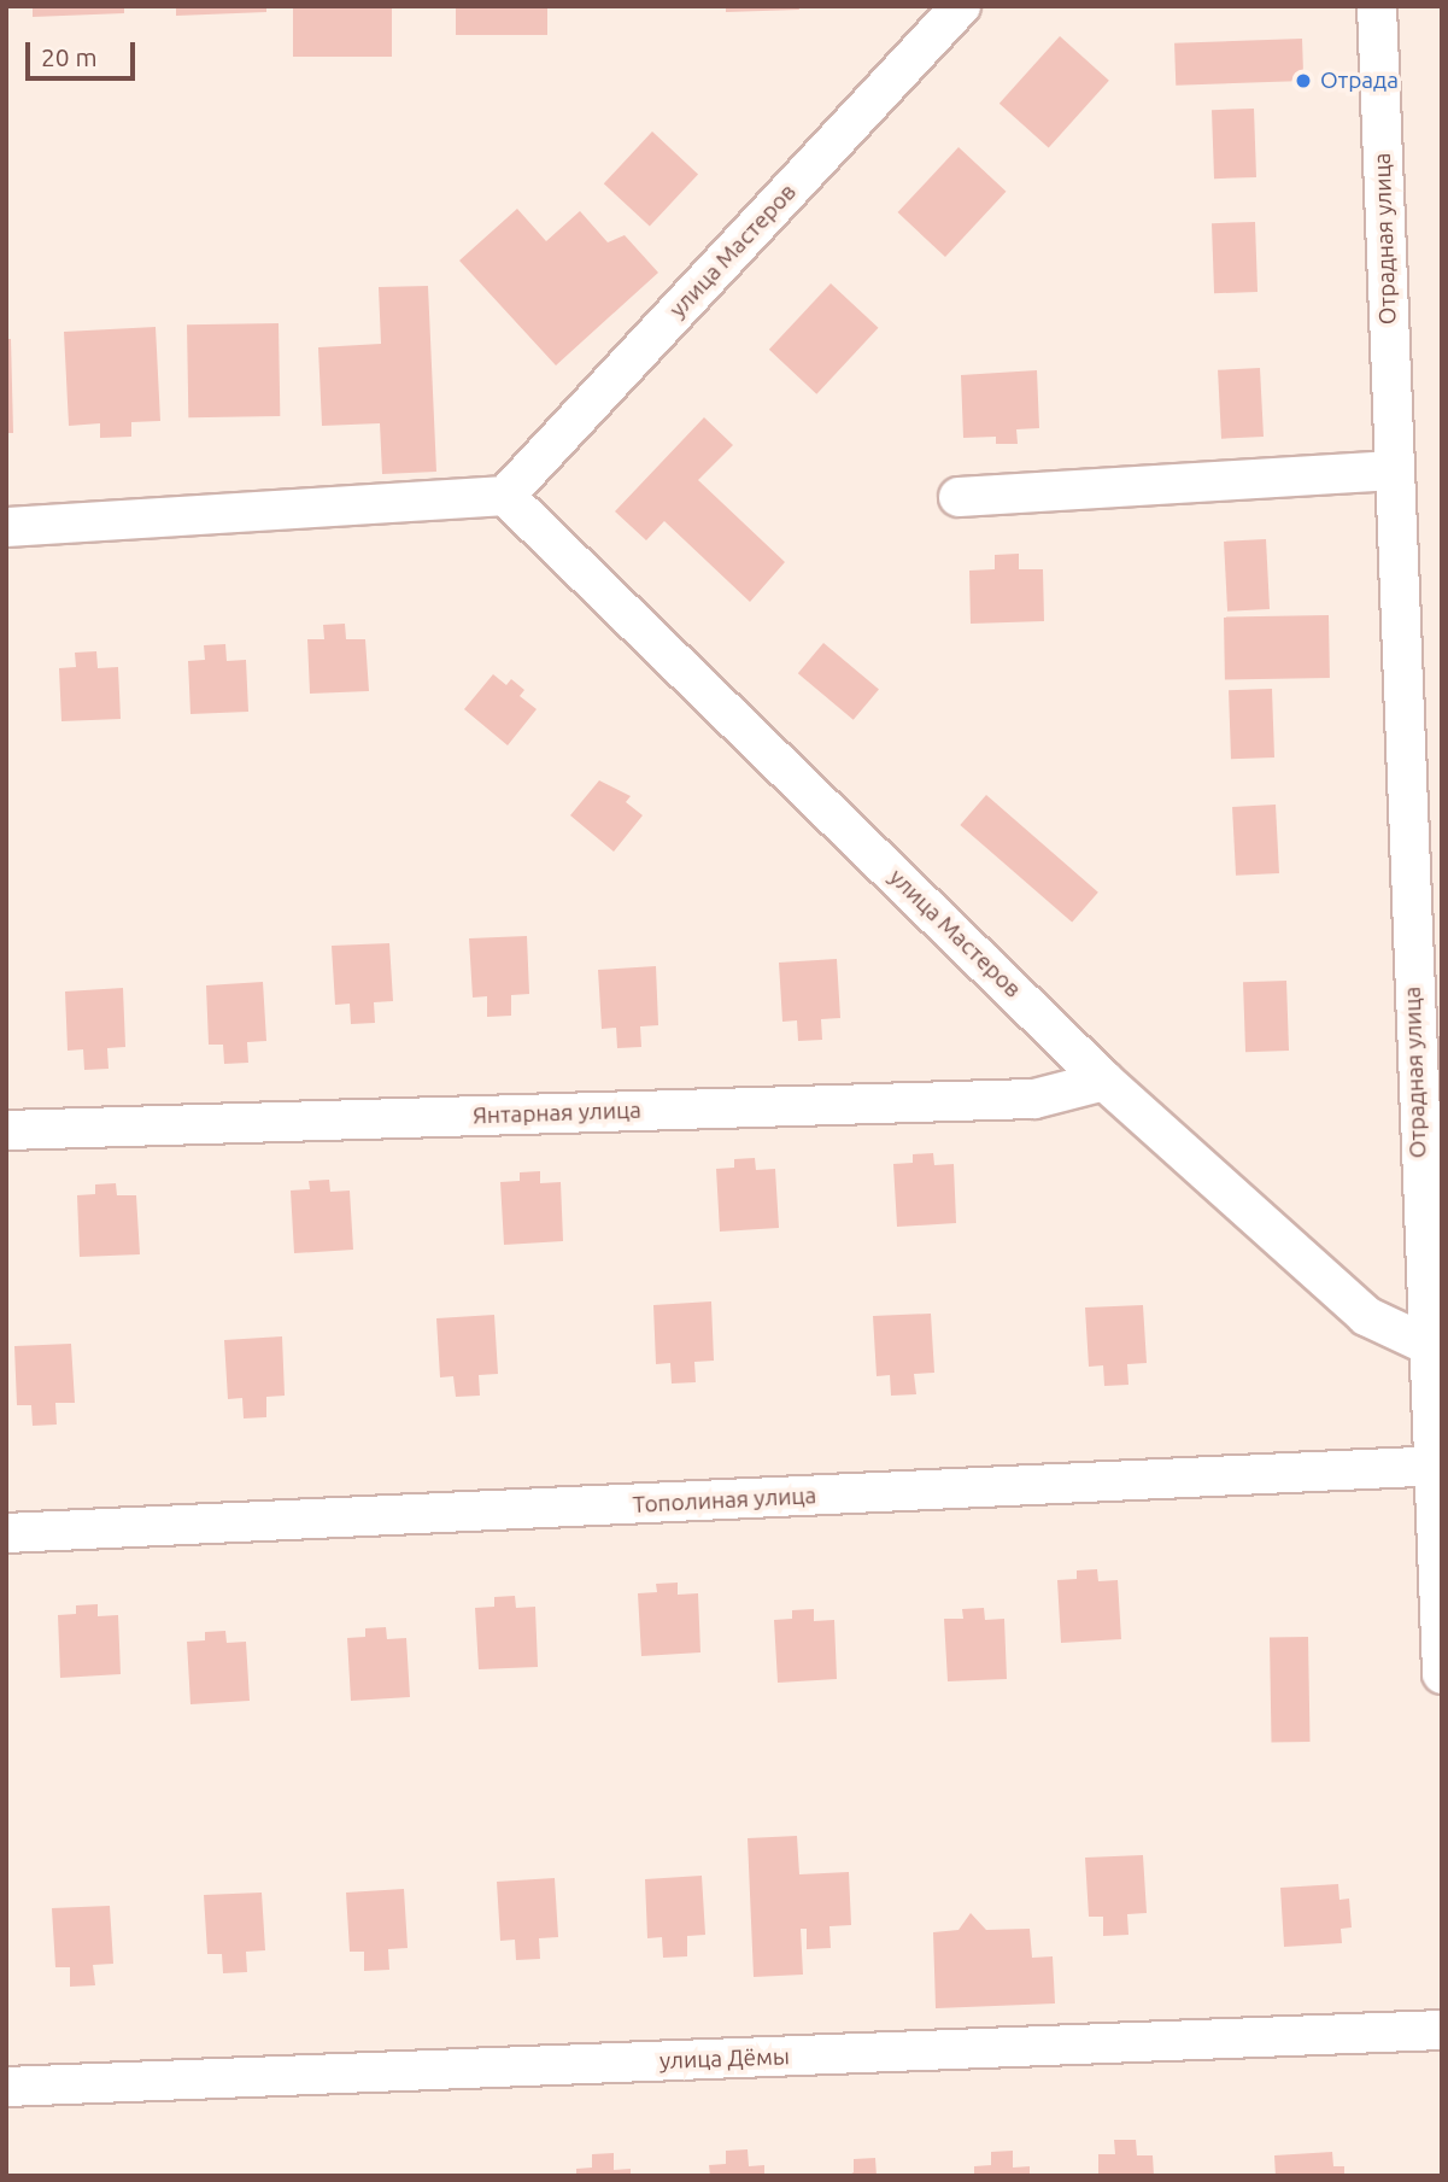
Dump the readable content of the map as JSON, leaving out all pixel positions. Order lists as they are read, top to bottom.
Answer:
{
  "streets": {
    "street": [
      "Отрадная улица",
      "улица Мастеров",
      "Янтарная улица",
      "Тополиная улица",
      "улица Дёмы"
    ]
  },
  "crossings": [
    ["Отрадная улица", "улица Мастеров"],
    ["Отрадная улица", "Тополиная улица"],
    ["улица Мастеров", "Янтарная улица"]
  ],
  "places": ["Отрада"],
  "scale_bar": "20 m"
}
